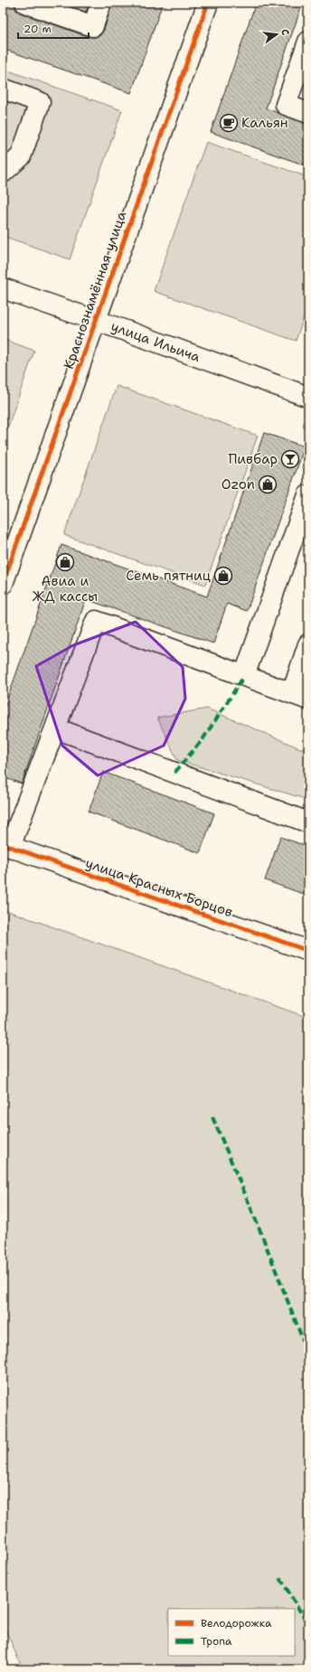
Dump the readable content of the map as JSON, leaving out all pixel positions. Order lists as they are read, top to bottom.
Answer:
{
  "streets": {
    "street": ["Краснознамённая улица", "улица Ильича", "улица Красных Борцов"]
  },
  "crossings": [
    ["Краснознамённая улица", "улица Ильича"]
  ],
  "places": {
    "cafe": ["Кальян"],
    "bar": ["Пивбар"],
    "shop": ["Ozon", "Авиа и ЖД кассы", "Семь пятниц"]
  },
  "legend": ["Велодорожка", "Тропа"],
  "scale_bar": "20 m",
  "north": "right"
}
